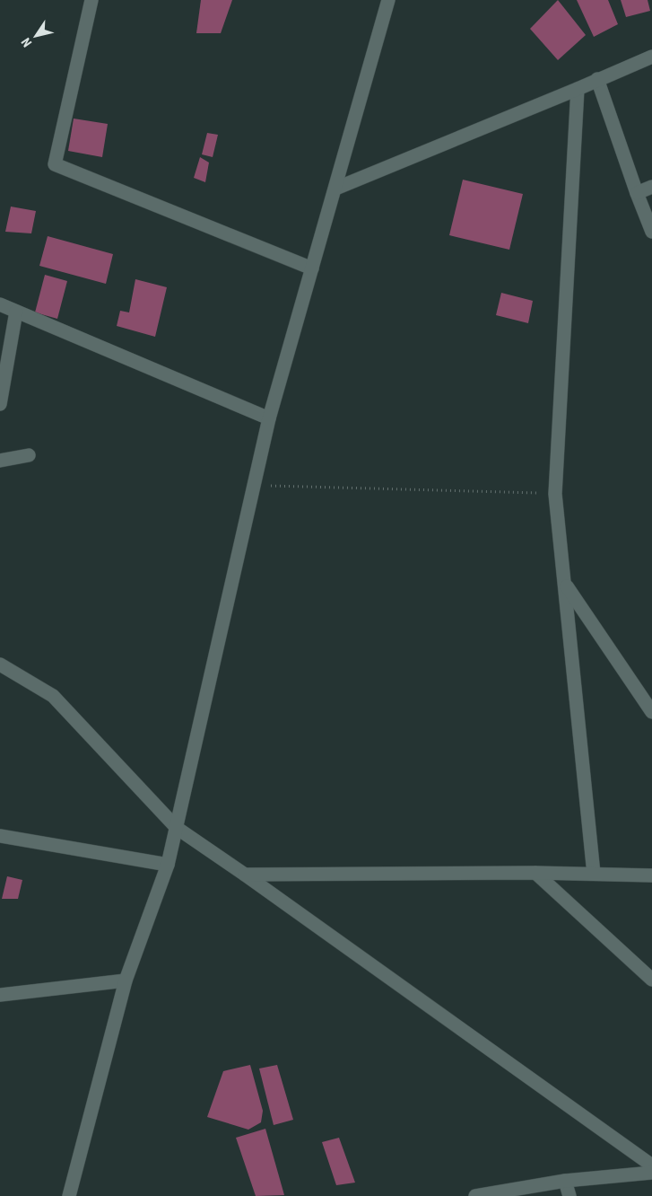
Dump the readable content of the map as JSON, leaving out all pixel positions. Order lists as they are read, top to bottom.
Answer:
{
  "north": "bottom left"
}
